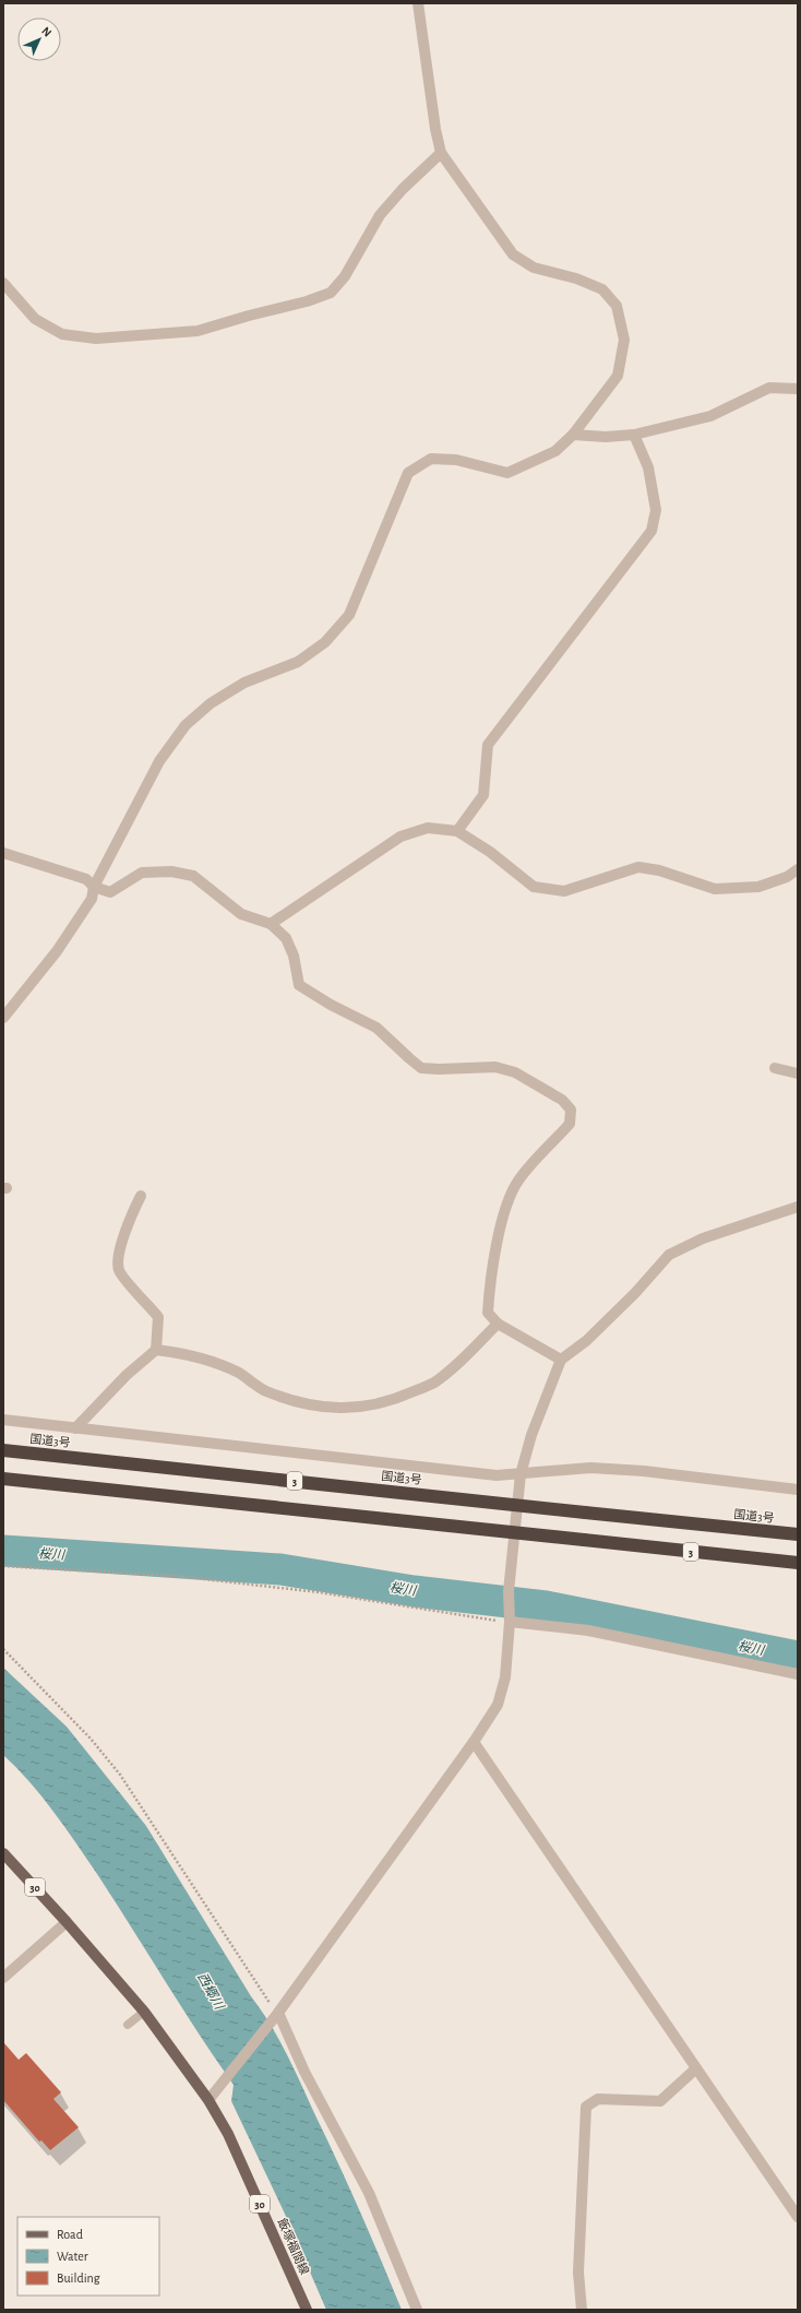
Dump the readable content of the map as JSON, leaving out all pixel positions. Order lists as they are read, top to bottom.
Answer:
{
  "streets": {
    "highway": ["国道3号", "3"],
    "main road": ["30", "飯塚福間線"]
  },
  "crossings": [
    ["30", "飯塚福間線"]
  ],
  "water": ["桜川", "西郷川"],
  "legend": ["Road", "Water", "Building"],
  "north": "top right"
}
